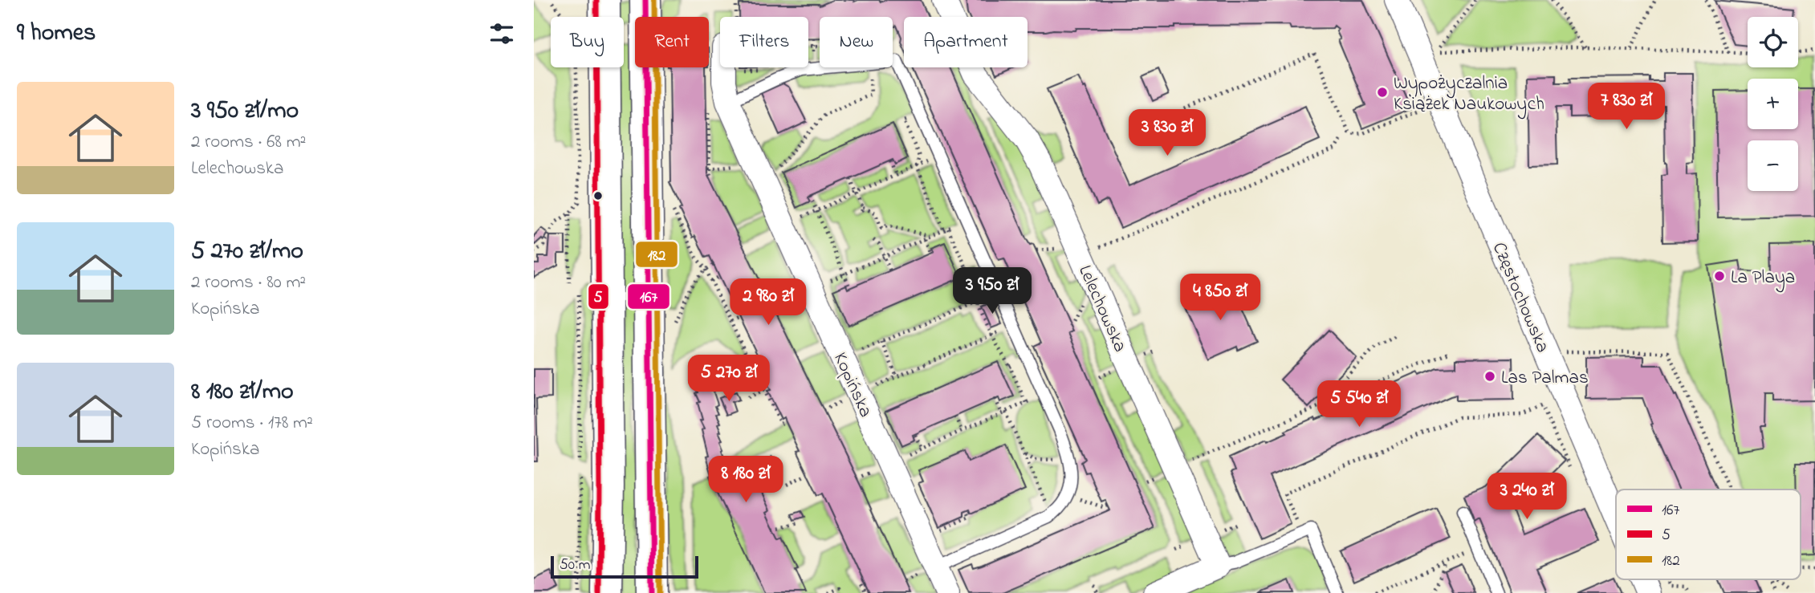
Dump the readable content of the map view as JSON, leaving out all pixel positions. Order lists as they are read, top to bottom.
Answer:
{
  "streets": {
    "street": ["Częstochowska", "Lelechowska", "Kopińska"]
  },
  "places": ["Wypożyczalnia Książek Naukowych", "La Playa", "Las Palmas"],
  "lines": ["transit line 167", "transit line 5", "transit line 182"],
  "legend": ["167", "5", "182"],
  "scale_bar": "50 m",
  "page": {
    "heading": "9 homes",
    "map_buttons": ["+", "−"],
    "chip": [
      "Buy",
      "Rent",
      "Filters",
      "New",
      "Apartment"
    ],
    "list": [
      {
        "name": "3 950 zł/mo",
        "note": "2 rooms · 68 m² · Lelechowska"
      },
      {
        "name": "5 270 zł/mo",
        "note": "2 rooms · 80 m² · Kopińska"
      },
      {
        "name": "8 180 zł/mo",
        "note": "5 rooms · 178 m² · Kopińska"
      }
    ],
    "price": [
      "7 830 zł",
      "3 830 zł",
      "3 950 zł",
      "4 850 zł",
      "2 980 zł",
      "5 270 zł",
      "5 540 zł",
      "8 180 zł",
      "3 240 zł"
    ],
    "scale": "50 m"
  }
}
